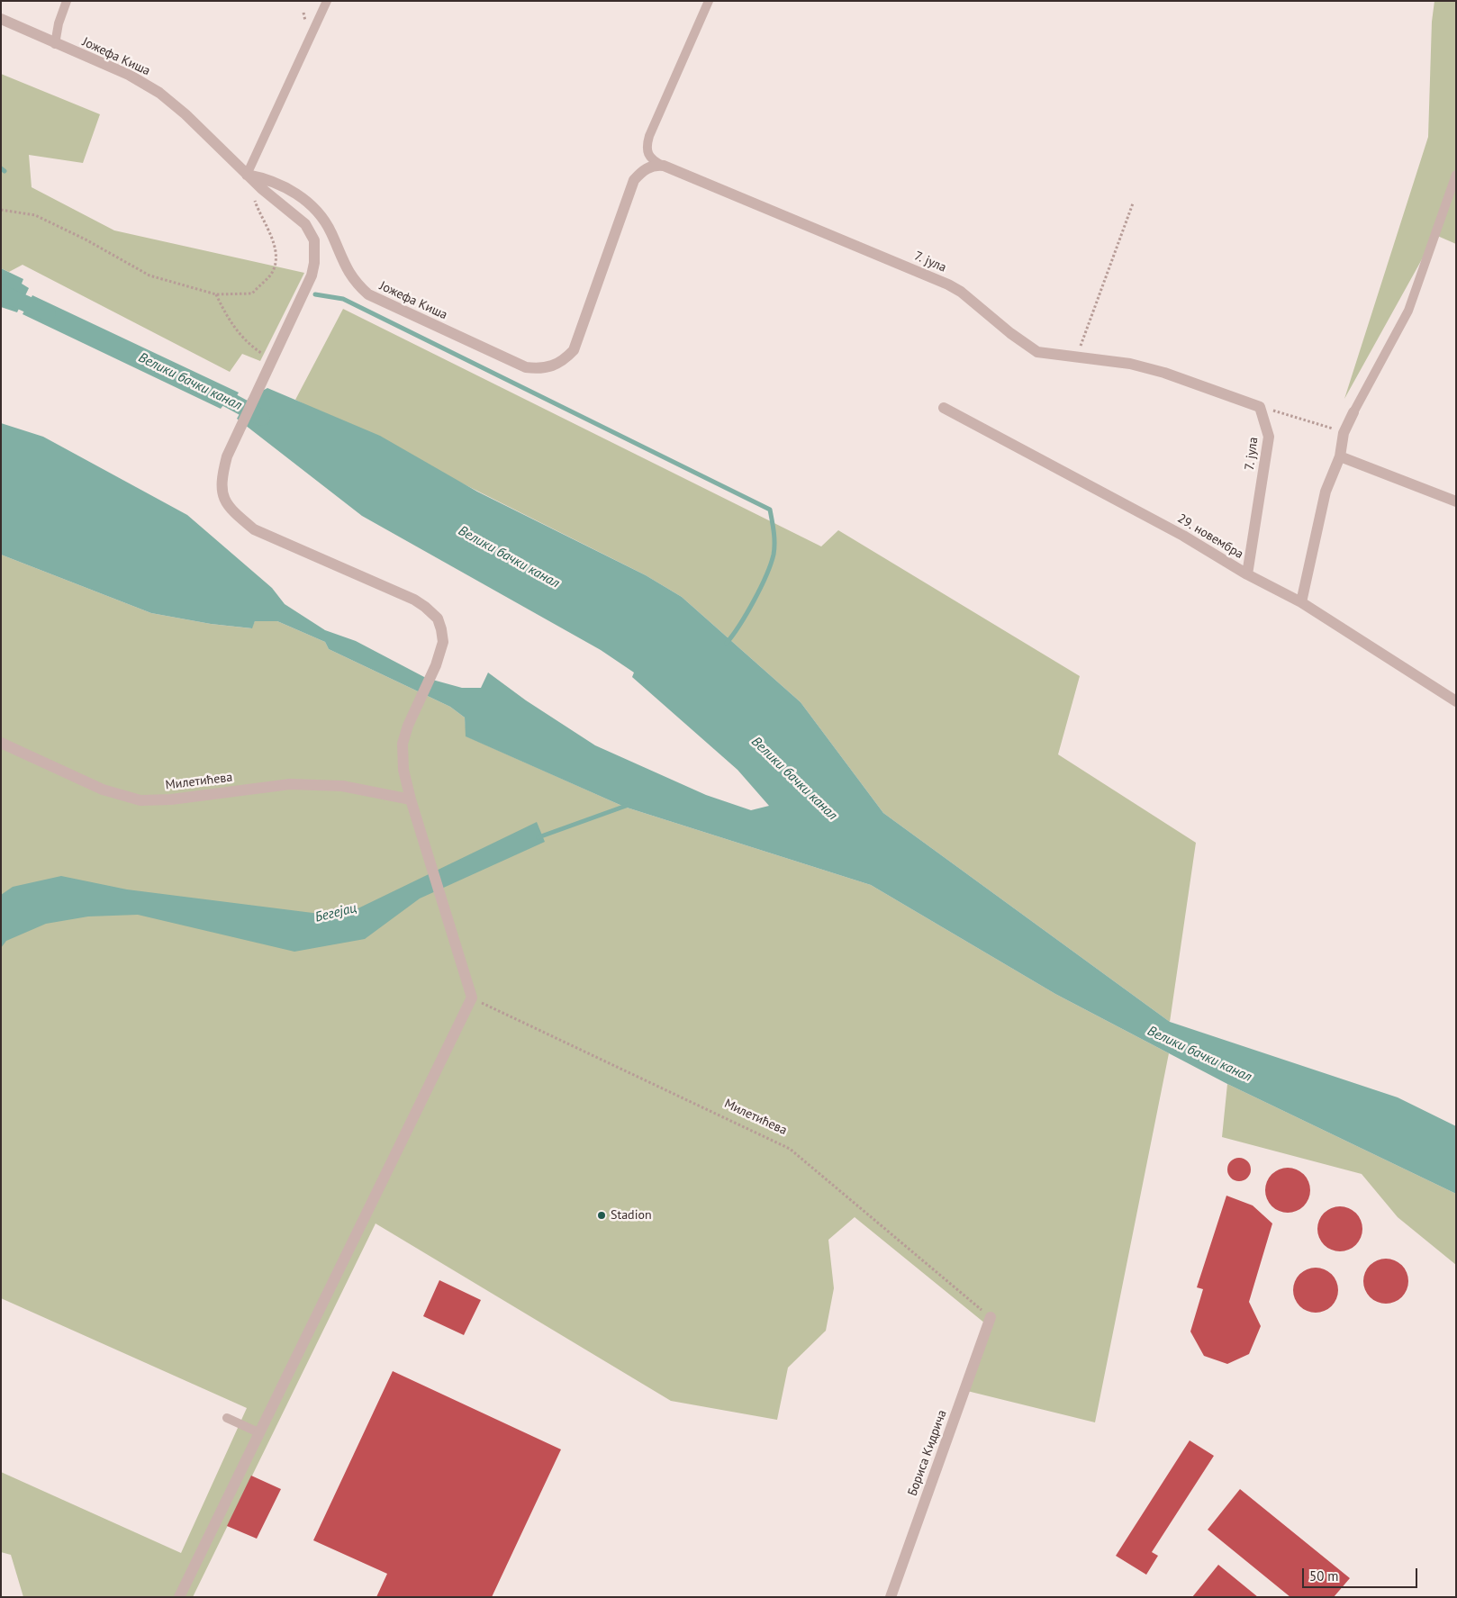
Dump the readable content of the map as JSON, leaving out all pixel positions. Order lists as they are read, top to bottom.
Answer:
{
  "streets": {
    "street": [
      "Јожефа Киша",
      "7. јула",
      "29. новембра",
      "Милетићева",
      "Бориса Кидрича"
    ]
  },
  "crossings": [
    ["Јожефа Киша", "7. јула"],
    ["Јожефа Киша", "Милетићева"],
    ["7. јула", "29. новембра"],
    ["Милетићева", "Бориса Кидрича"]
  ],
  "water": ["Велики бачки канал", "Бегејац"],
  "places": ["Stadion"],
  "scale_bar": "50 m"
}
